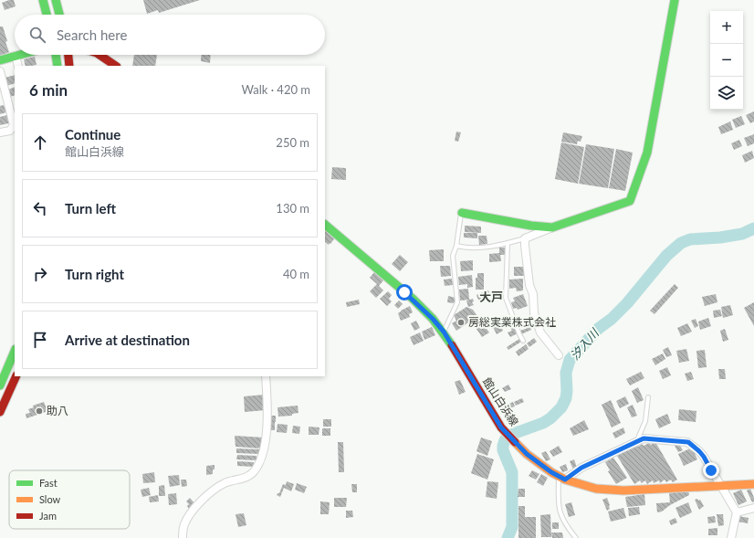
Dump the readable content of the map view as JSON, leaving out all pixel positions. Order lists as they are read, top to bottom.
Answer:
{
  "streets": {
    "main road": ["館山白浜線"]
  },
  "districts": ["大戸"],
  "water": ["汐入川"],
  "places": ["房総実業株式会社", "助八"],
  "legend": ["Fast", "Slow", "Jam"],
  "page": {
    "map_buttons": ["+", "−"],
    "search": "Search here",
    "heading": ["6 min", "Walk · 420 m"],
    "list": [
      ["Continue", "館山白浜線", "250 m"],
      ["Turn left", "130 m"],
      ["Turn right", "40 m"],
      "Arrive at destination"
    ]
  }
}
